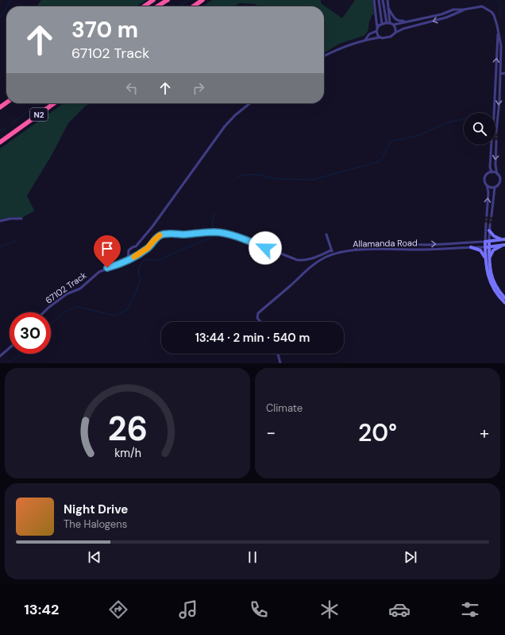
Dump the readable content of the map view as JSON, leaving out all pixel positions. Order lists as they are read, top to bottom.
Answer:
{
  "streets": {
    "highway": ["N2"],
    "street": ["Allamanda Road", "67102 Track"]
  },
  "page": {
    "turn": ["370 m", "67102 Track"],
    "limit": "30",
    "trip": "13:44 · 2 min · 540 m",
    "tile": "Climate",
    "heat": ["−", "20°", "+"],
    "song": ["Night Drive", "The Halogens"],
    "tabs": "13:42",
    "gauge": ["26", "km/h"]
  }
}
